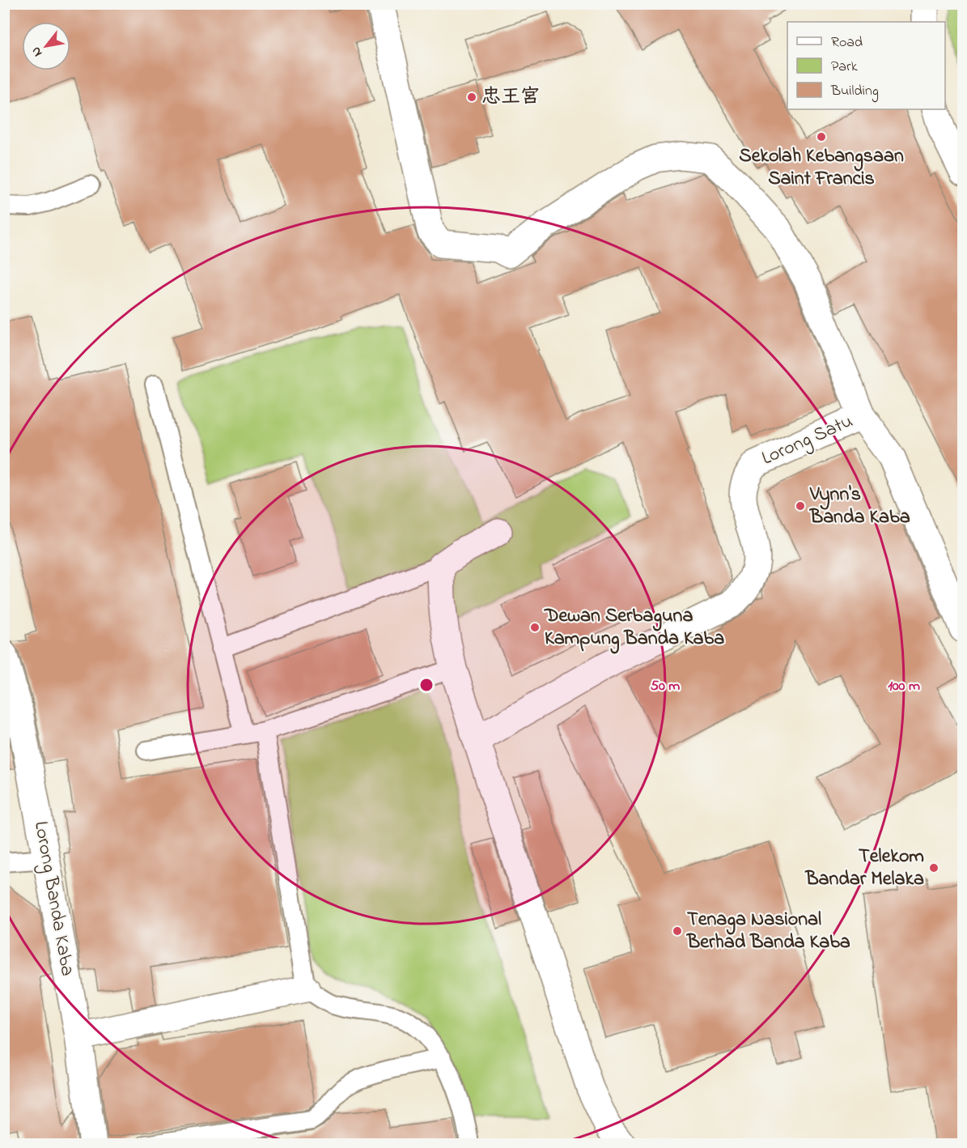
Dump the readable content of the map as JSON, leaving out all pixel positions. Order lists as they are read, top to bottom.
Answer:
{
  "streets": {
    "street": ["Lorong Satu", "Lorong Banda Kaba"]
  },
  "places": [
    "忠王宮",
    "Sekolah Kebangsaan Saint Francis",
    "Vynn's Banda Kaba",
    "Dewan Serbaguna Kampung Banda Kaba",
    "Telekom Bandar Melaka",
    "Tenaga Nasional Berhad Banda Kaba"
  ],
  "legend": ["Road", "Park", "Building"],
  "north": "bottom left",
  "rings": ["50 m", "100 m"]
}
